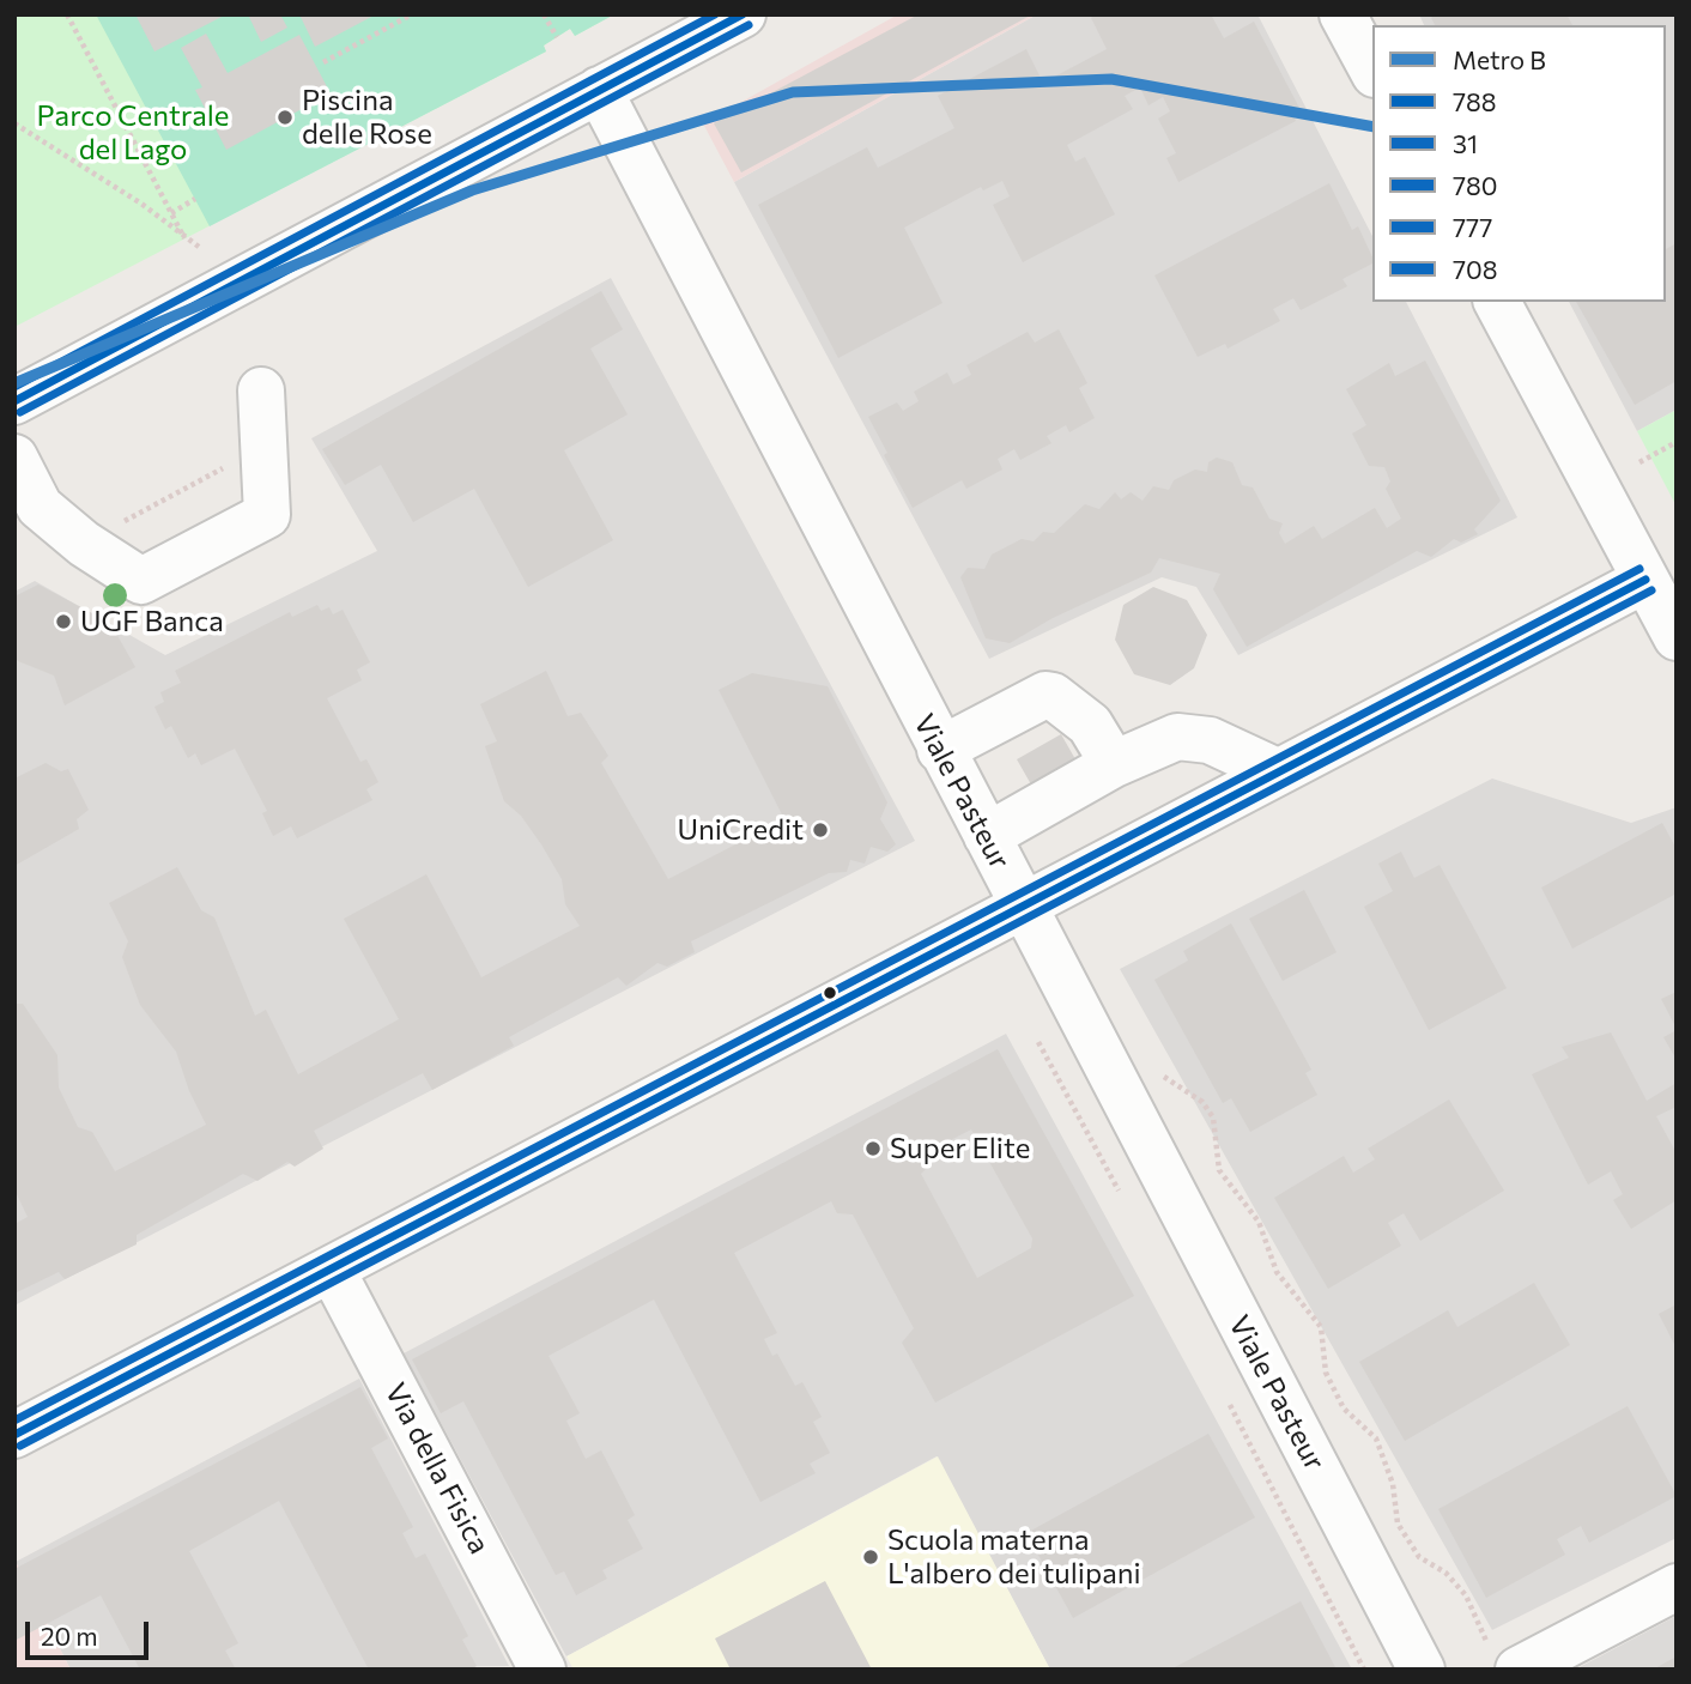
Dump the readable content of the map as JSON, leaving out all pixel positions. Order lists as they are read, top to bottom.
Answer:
{
  "streets": {
    "street": ["Viale Pasteur", "Via della Fisica"]
  },
  "parks": ["Parco Centrale del Lago"],
  "places": [
    "Piscina delle Rose",
    "UGF Banca",
    "UniCredit",
    "Super Elite",
    "Scuola materna L'albero dei tulipani"
  ],
  "lines": [
    "transit line 788",
    "transit line 708",
    "transit line 777",
    "metro line B",
    "transit line 780",
    "transit line 31"
  ],
  "legend": [
    "Metro B",
    "788",
    "31",
    "780",
    "777",
    "708"
  ],
  "scale_bar": "20 m"
}
